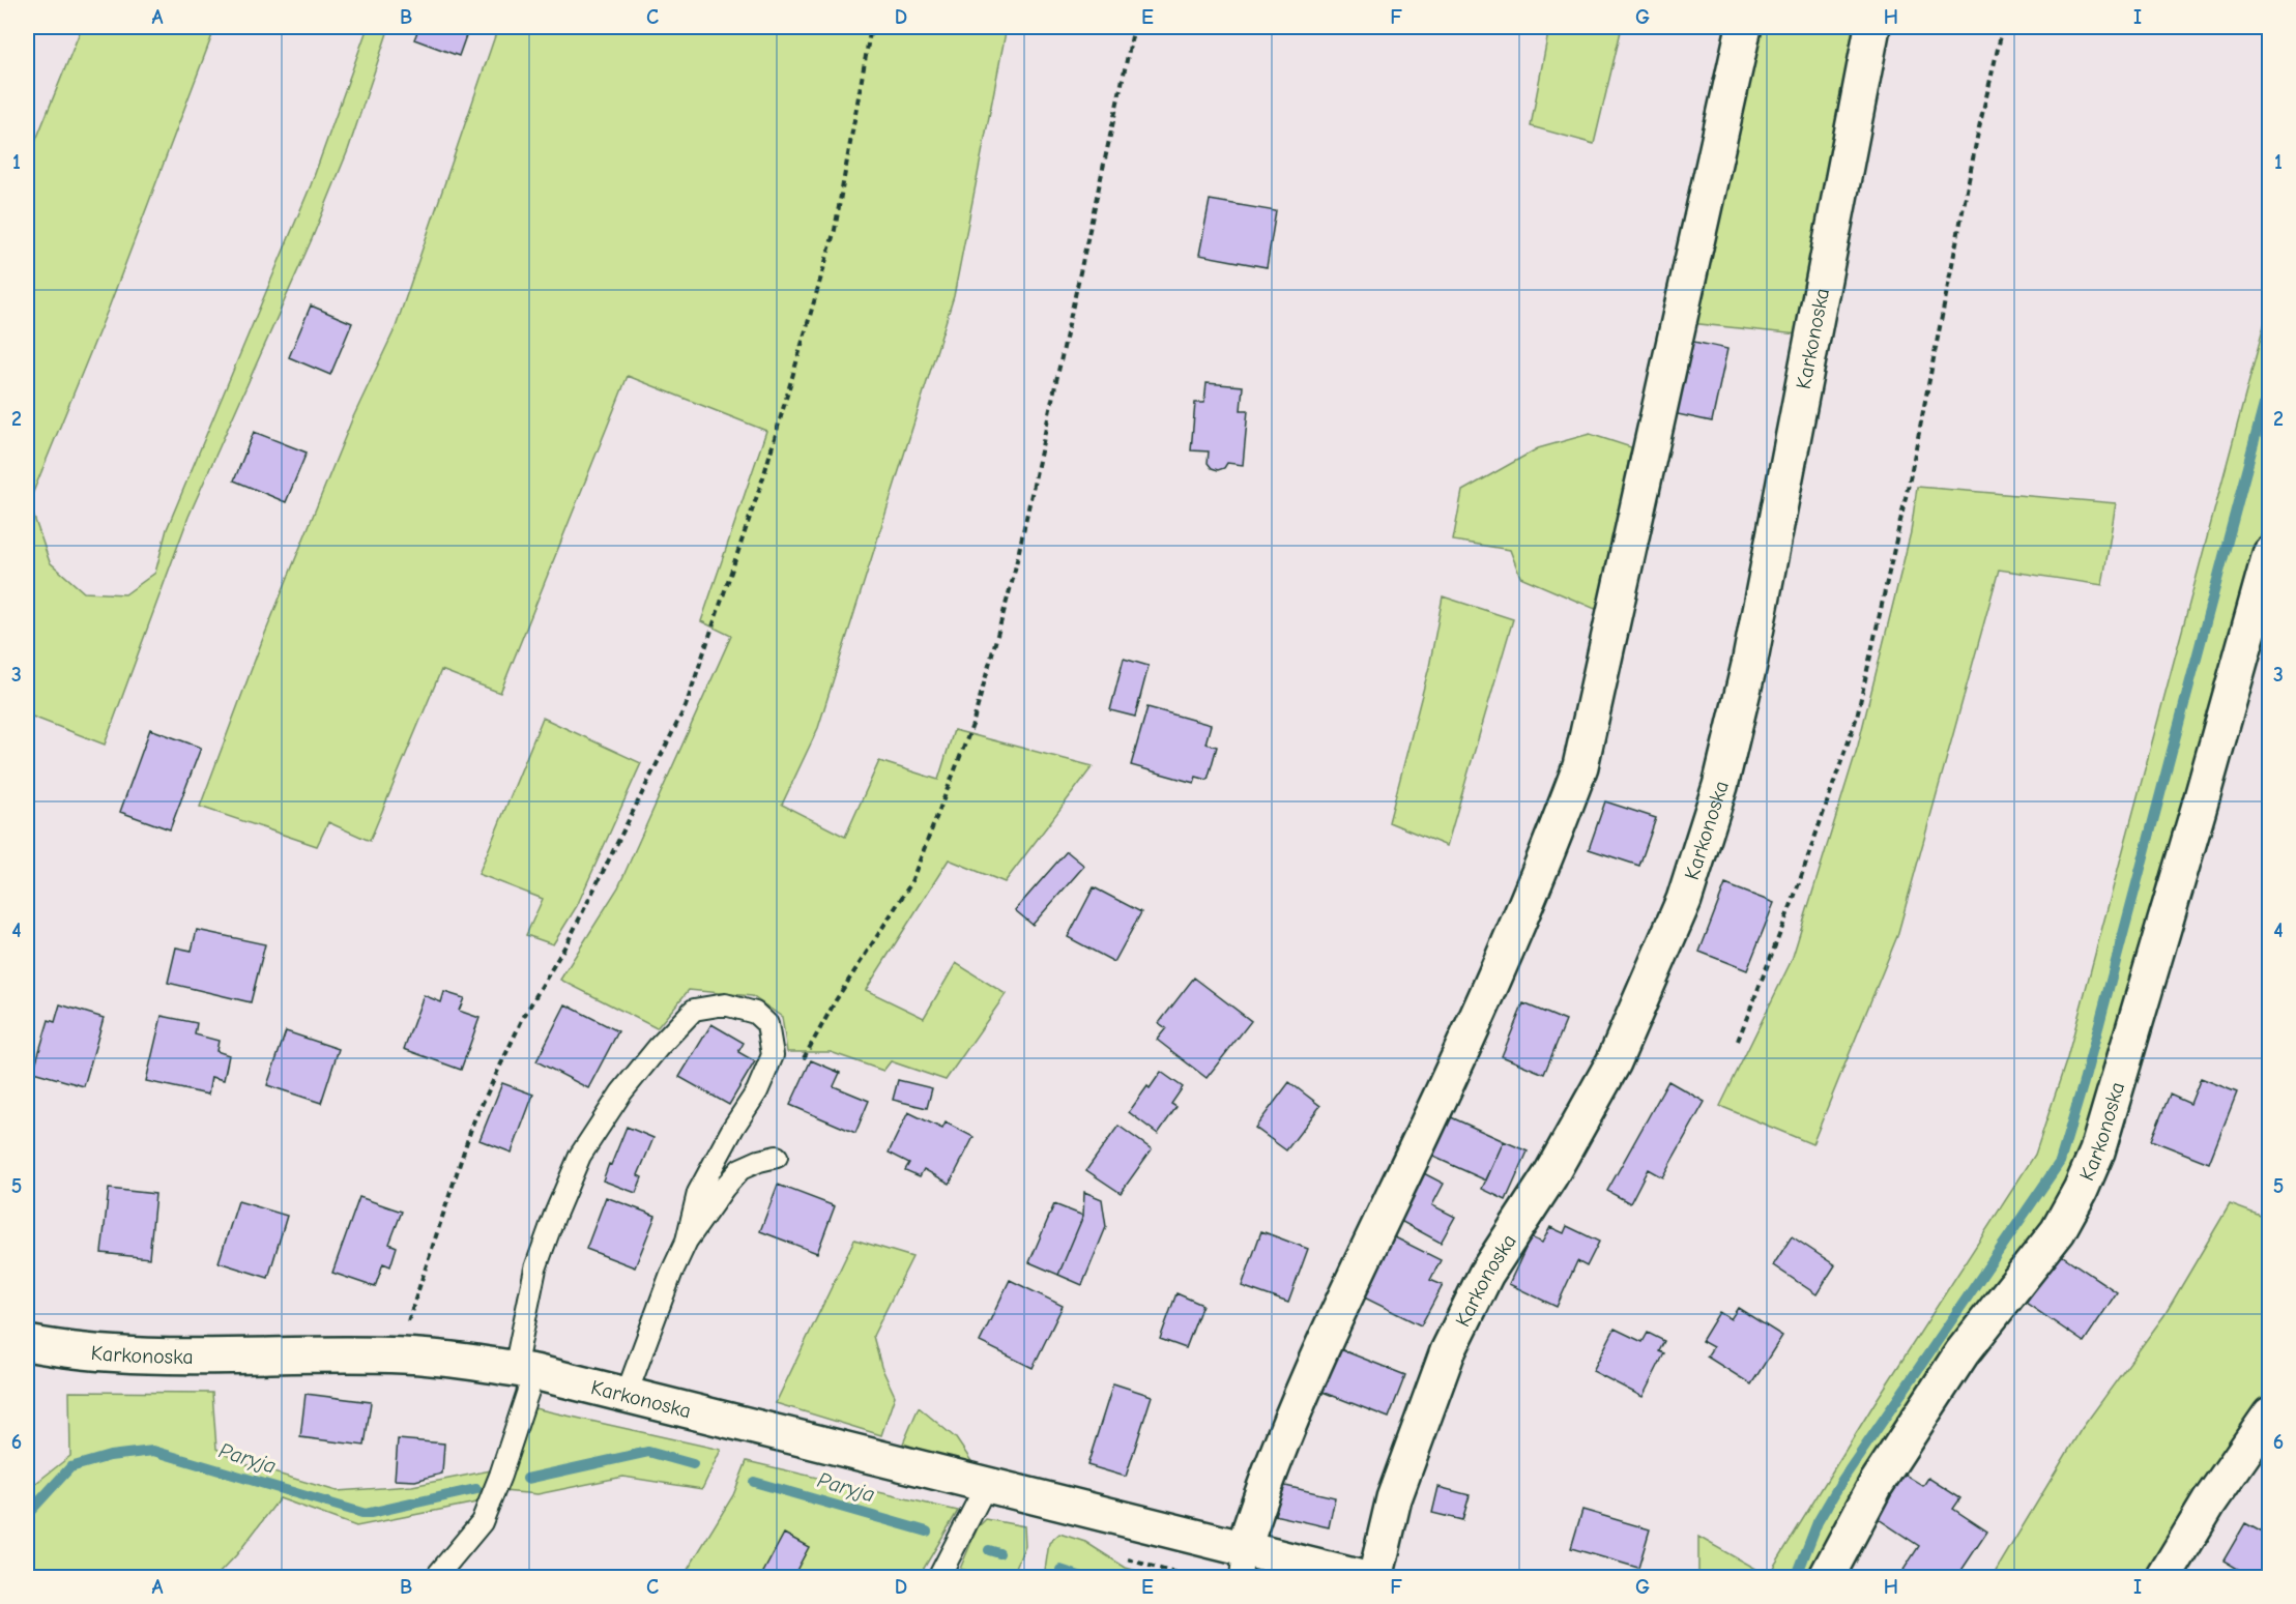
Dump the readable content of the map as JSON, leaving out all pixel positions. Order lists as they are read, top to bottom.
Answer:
{
  "streets": {
    "street": ["Karkonoska"]
  },
  "water": ["Paryja"],
  "grid": {
    "columns": [
      "A",
      "B",
      "C",
      "D",
      "E",
      "F",
      "G",
      "H",
      "I"
    ],
    "rows": [
      "1",
      "2",
      "3",
      "4",
      "5",
      "6"
    ]
  }
}
